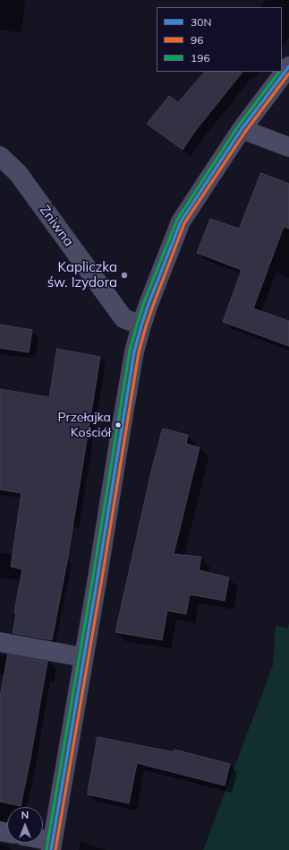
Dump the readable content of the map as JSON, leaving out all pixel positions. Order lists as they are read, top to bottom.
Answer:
{
  "streets": {
    "street": ["Żniwna"]
  },
  "places": ["Kapliczka św. Izydora", "Przełajka Kościół"],
  "lines": ["transit line 30N", "transit line 196", "transit line 96"],
  "legend": ["30N", "96", "196"],
  "north": "top"
}
